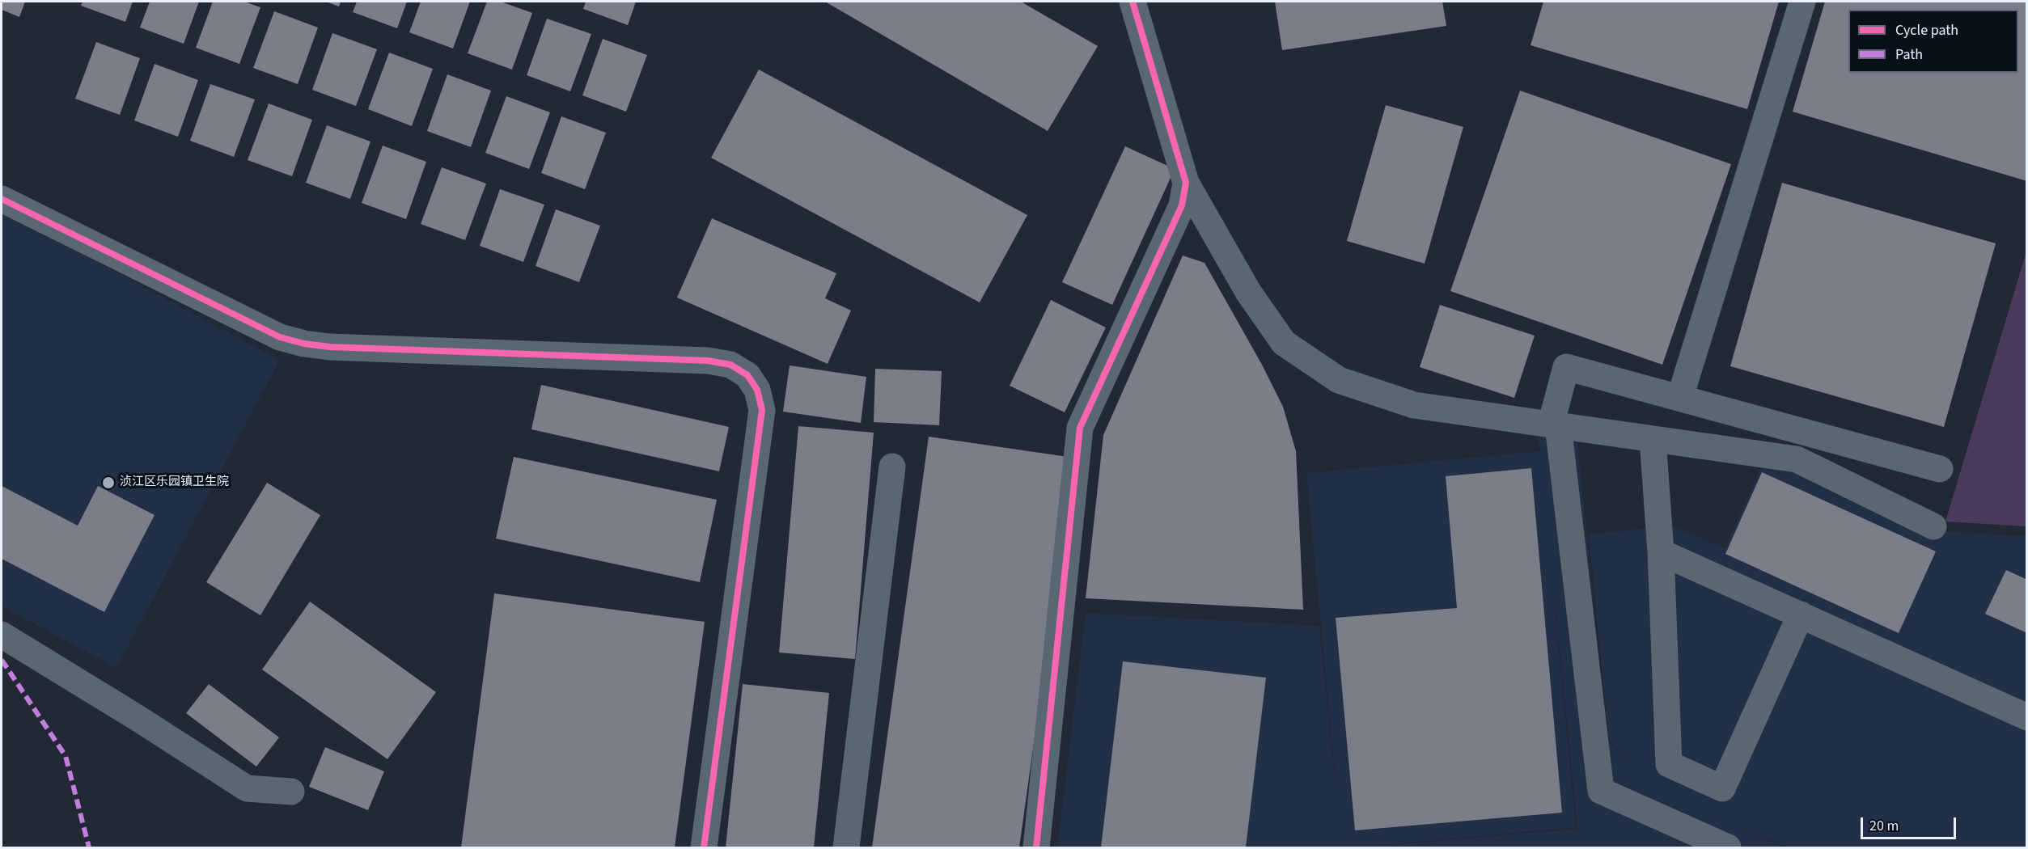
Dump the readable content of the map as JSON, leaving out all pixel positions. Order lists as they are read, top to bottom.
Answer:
{
  "places": ["浈江区乐园镇卫生院"],
  "legend": ["Cycle path", "Path"],
  "scale_bar": "20 m"
}
